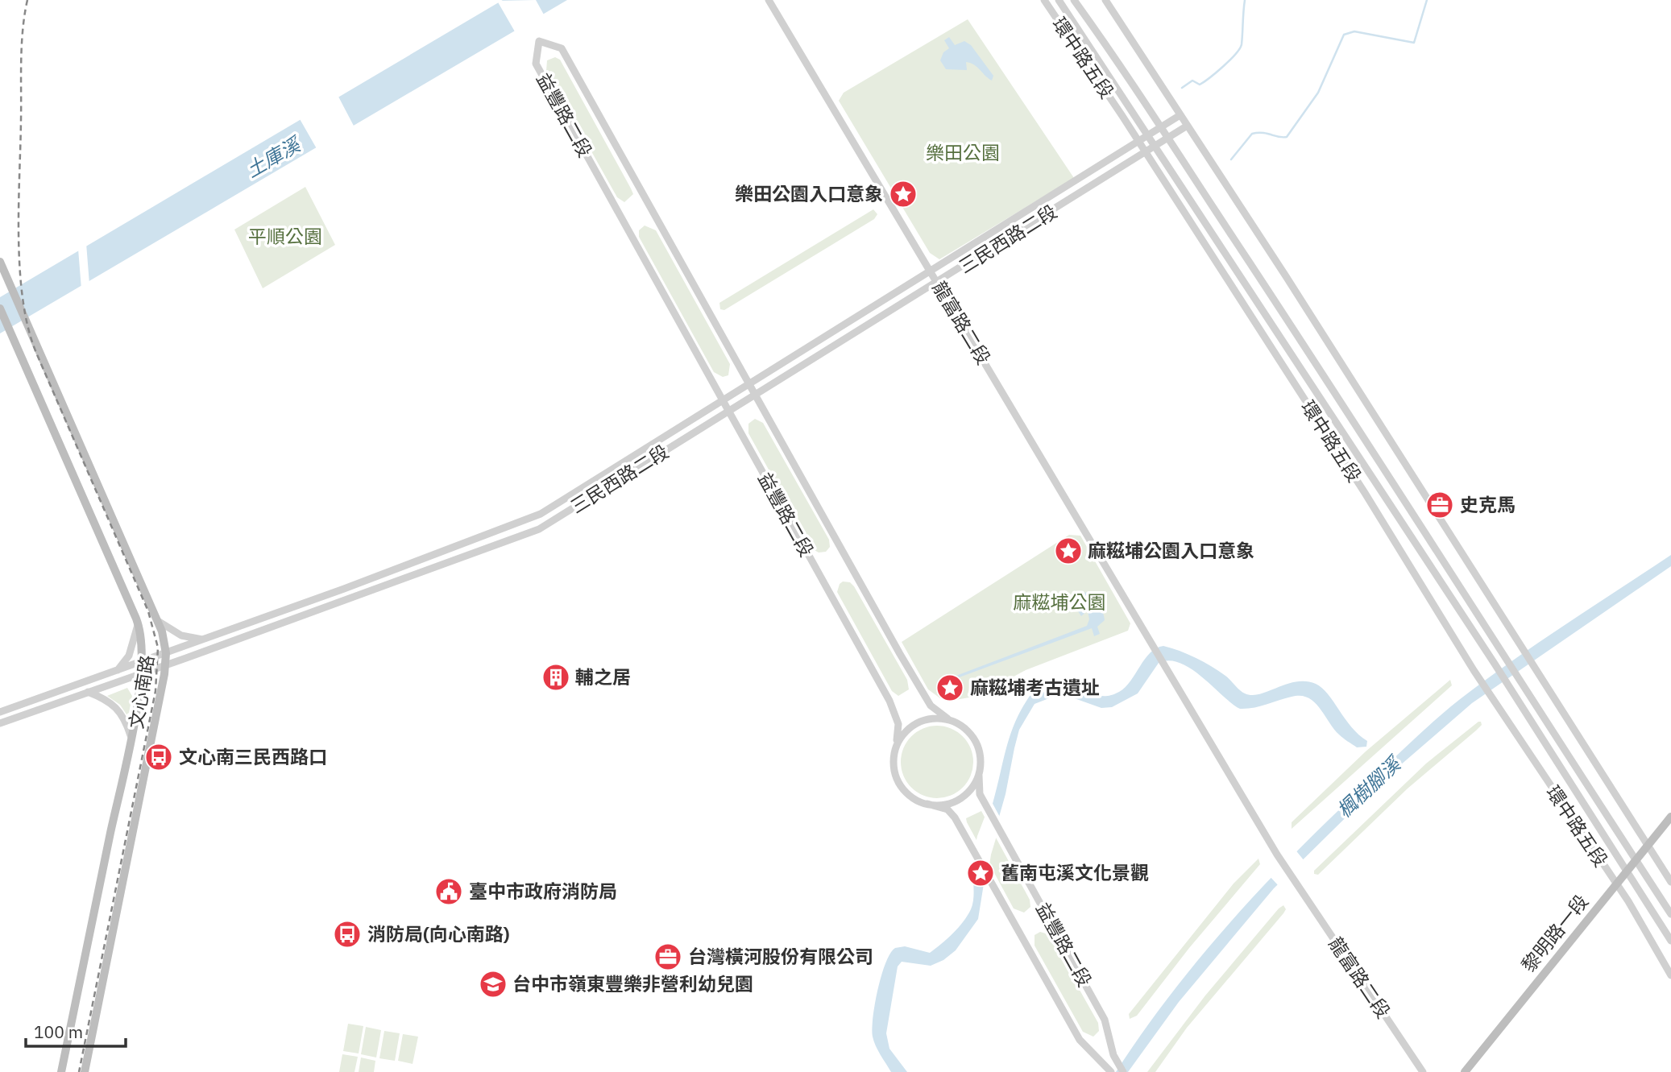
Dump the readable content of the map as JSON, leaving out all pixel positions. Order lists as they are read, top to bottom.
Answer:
{
  "streets": {
    "main road": ["文心南路", "黎明路一段"],
    "street": [
      "環中路五段",
      "益豐路二段",
      "三民西路二段",
      "龍富路二段"
    ]
  },
  "crossings": [
    ["環中路五段", "三民西路二段"],
    ["環中路五段", "黎明路一段"],
    ["益豐路二段", "三民西路二段"],
    ["三民西路二段", "龍富路二段"],
    ["三民西路二段", "文心南路"]
  ],
  "water": ["土庫溪", "楓樹腳溪"],
  "parks": ["樂田公園", "平順公園", "麻糍埔公園"],
  "places": {
    "place": [
      "樂田公園入口意象",
      "麻糍埔公園入口意象",
      "麻糍埔考古遺址",
      "舊南屯溪文化景觀"
    ],
    "office": ["史克馬", "台灣橫河股份有限公司"],
    "building": ["輔之居"],
    "bus stop": ["文心南三民西路口", "消防局(向心南路)"],
    "public building": ["臺中市政府消防局"],
    "school or university": ["台中市嶺東豐樂非營利幼兒園"]
  },
  "scale_bar": "100 m"
}
